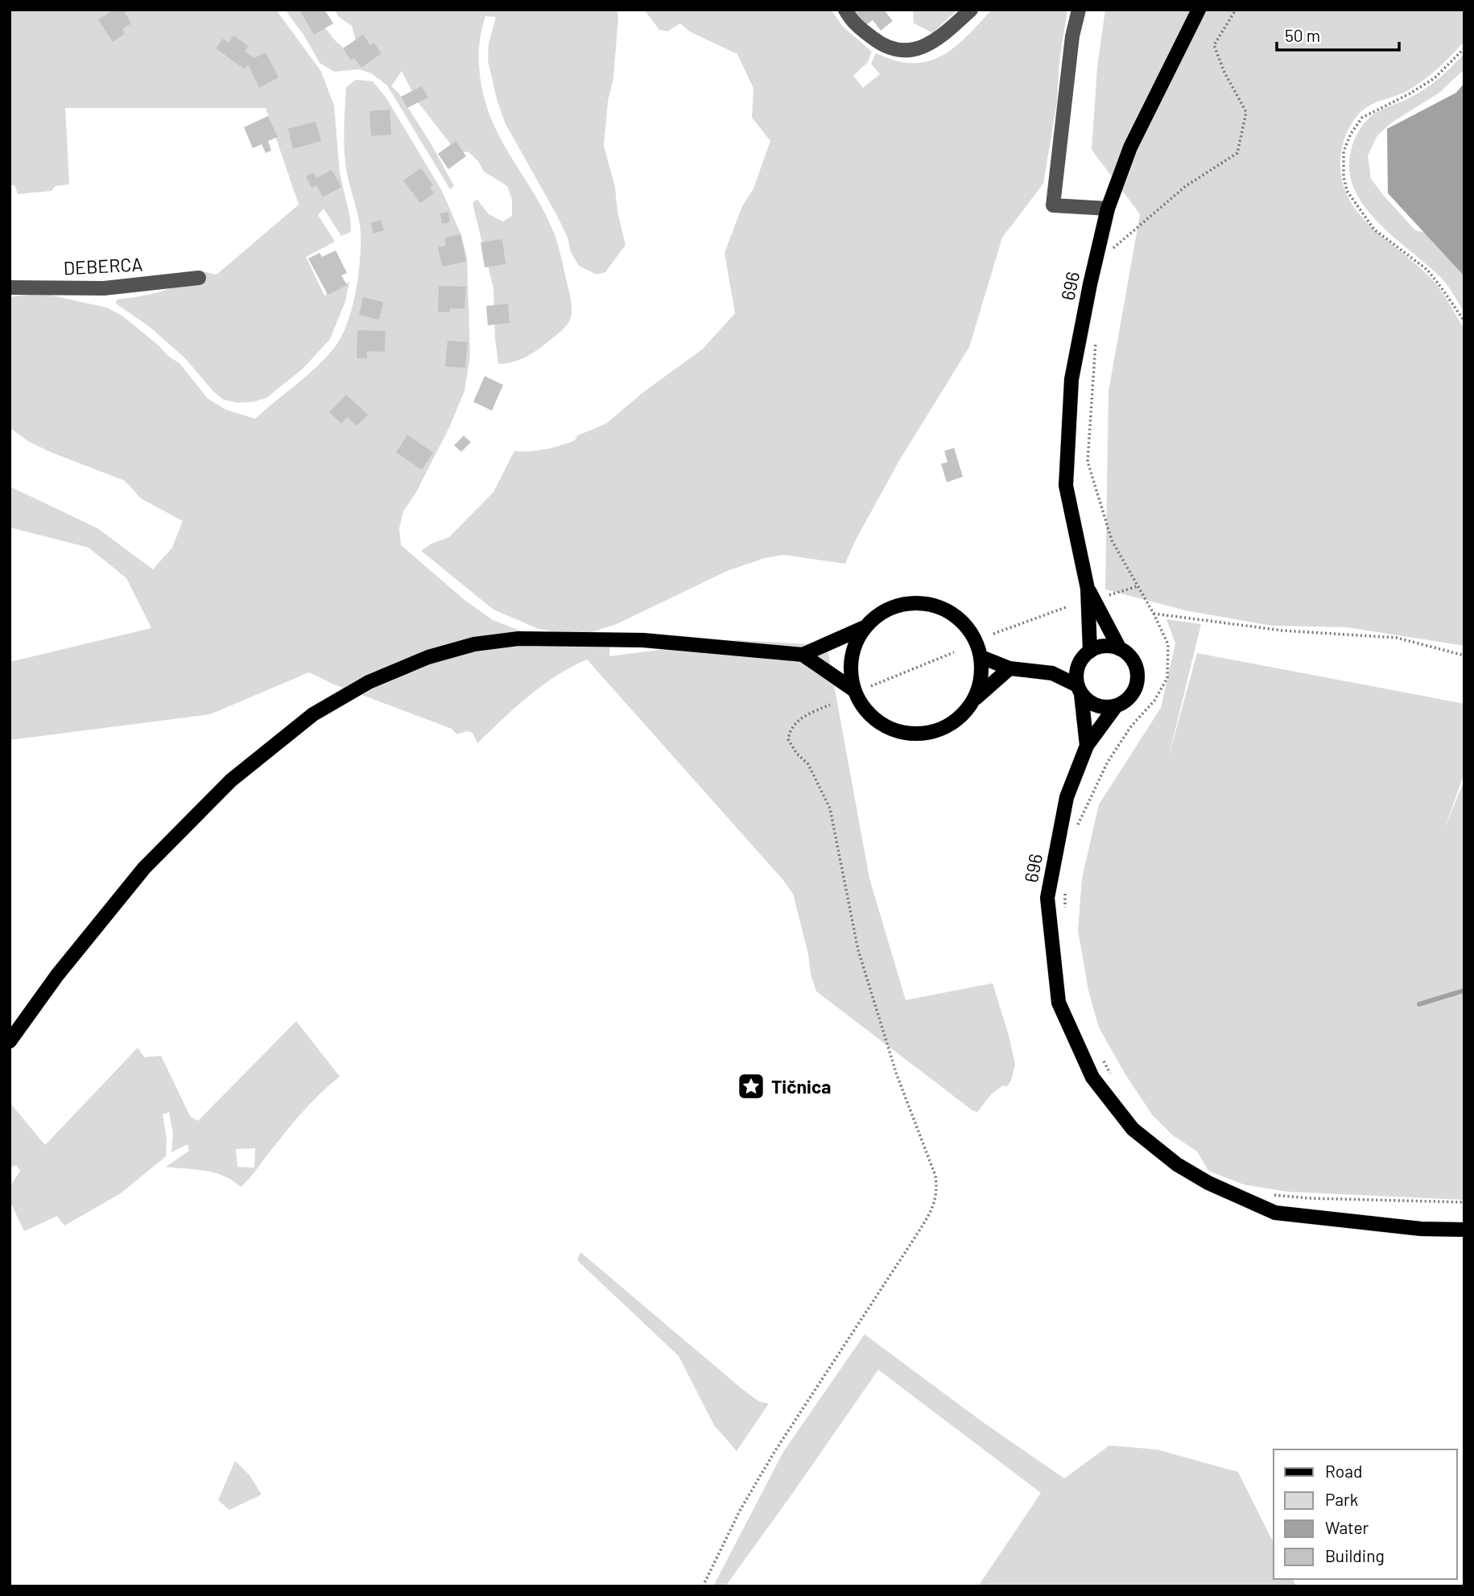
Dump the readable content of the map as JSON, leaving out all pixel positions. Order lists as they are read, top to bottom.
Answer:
{
  "streets": {
    "main road": ["696"],
    "street": ["DEBERCA"]
  },
  "places": {
    "place": ["Tičnica"]
  },
  "legend": [
    "Road",
    "Park",
    "Water",
    "Building"
  ],
  "scale_bar": "50 m"
}
